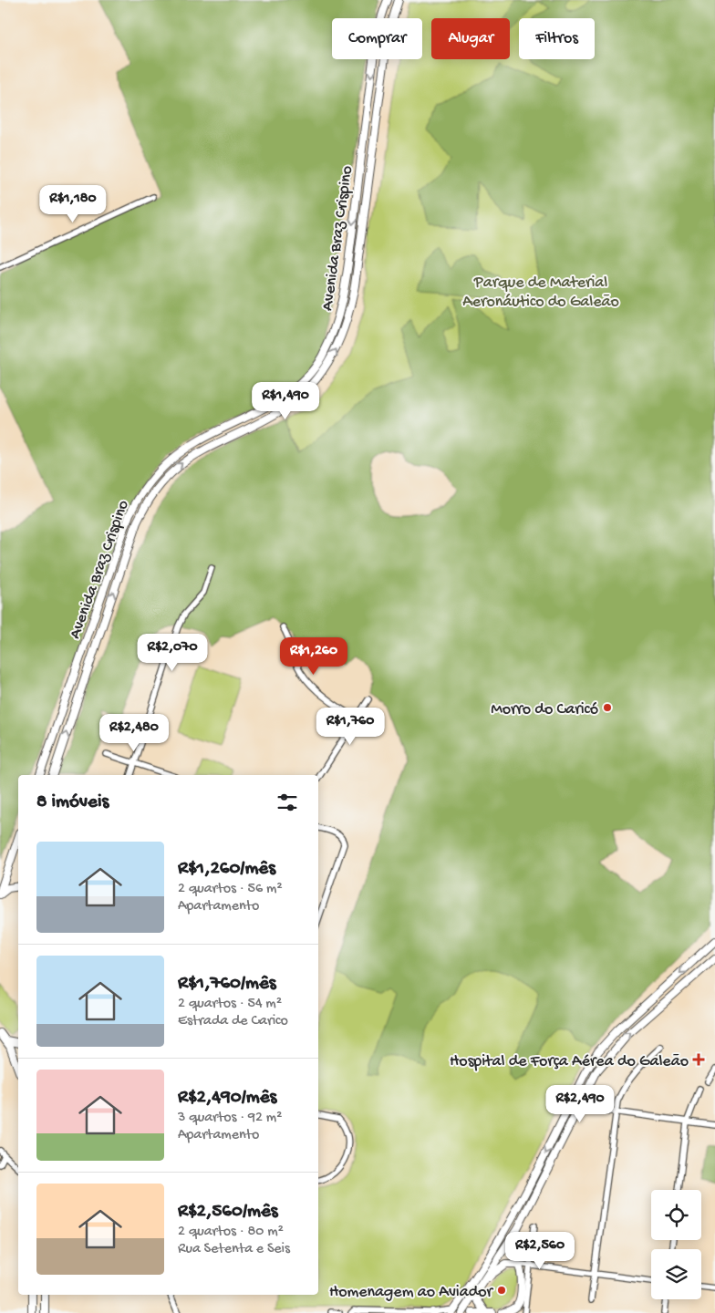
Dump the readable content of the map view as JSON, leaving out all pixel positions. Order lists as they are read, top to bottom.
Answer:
{
  "streets": {
    "main road": ["Avenida Braz Crispino"]
  },
  "parks": ["Parque de Material Aeronáutico do Galeão"],
  "places": {
    "other": ["Morro do Caricó", "Homenagem ao Aviador"],
    "health": ["Hospital de Força Aérea do Galeão"]
  },
  "page": {
    "chip": ["Comprar", "Alugar", "Filtros"],
    "price": [
      "R$1,180",
      "R$1,490",
      "R$2,070",
      "R$1,260",
      "R$1,760",
      "R$2,480",
      "R$2,490",
      "R$2,560"
    ],
    "heading": "8 imóveis",
    "list": [
      {
        "name": "R$1,260/mês",
        "note": "2 quartos · 56 m² · Apartamento"
      },
      {
        "name": "R$1,760/mês",
        "note": "2 quartos · 54 m² · Estrada de Carico"
      },
      {
        "name": "R$2,490/mês",
        "note": "3 quartos · 92 m² · Apartamento"
      },
      {
        "name": "R$2,560/mês",
        "note": "2 quartos · 80 m² · Rua Setenta e Seis"
      }
    ]
  }
}
